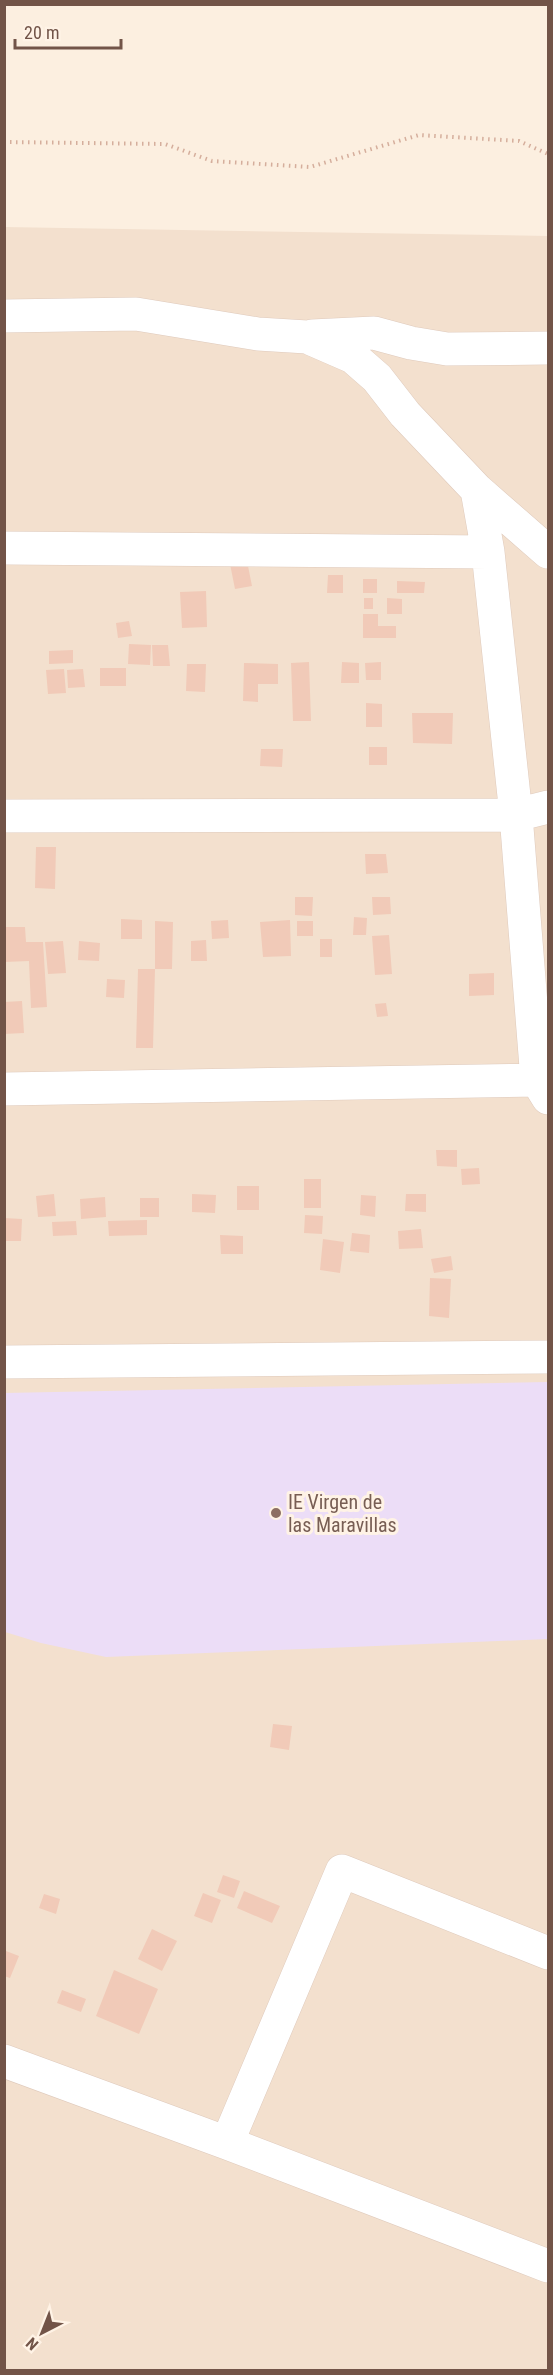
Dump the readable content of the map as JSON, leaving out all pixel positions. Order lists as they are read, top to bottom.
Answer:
{
  "places": ["IE Virgen de las Maravillas"],
  "scale_bar": "20 m",
  "north": "bottom left"
}
